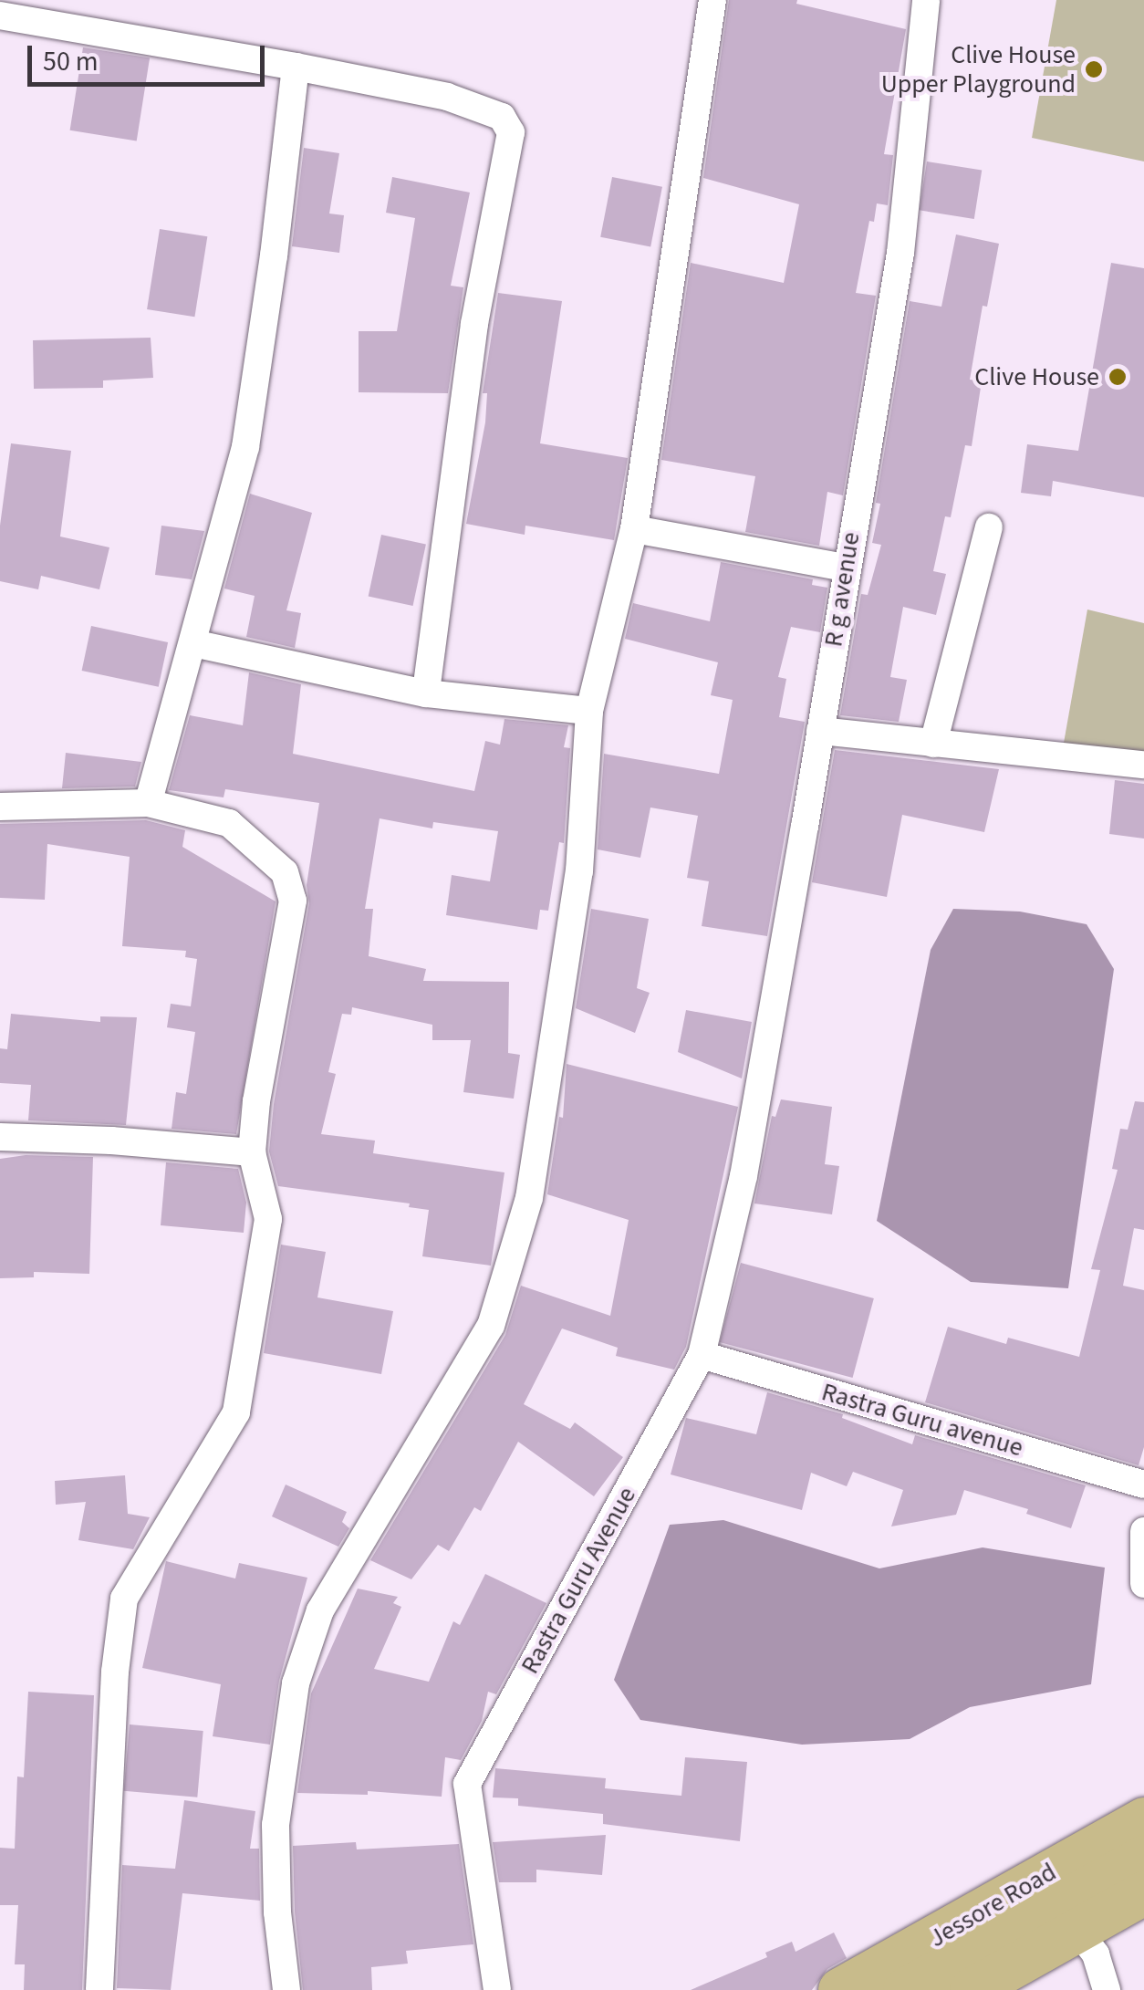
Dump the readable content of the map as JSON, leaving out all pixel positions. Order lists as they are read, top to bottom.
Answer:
{
  "streets": {
    "main road": ["Jessore Road"],
    "street": ["R g avenue", "Rastra Guru avenue", "Rastra Guru Avenue"]
  },
  "crossings": [
    ["R g avenue", "Rastra Guru Avenue"],
    ["Rastra Guru avenue", "Rastra Guru Avenue"]
  ],
  "places": ["Clive House Upper Playground", "Clive House"],
  "scale_bar": "50 m"
}
